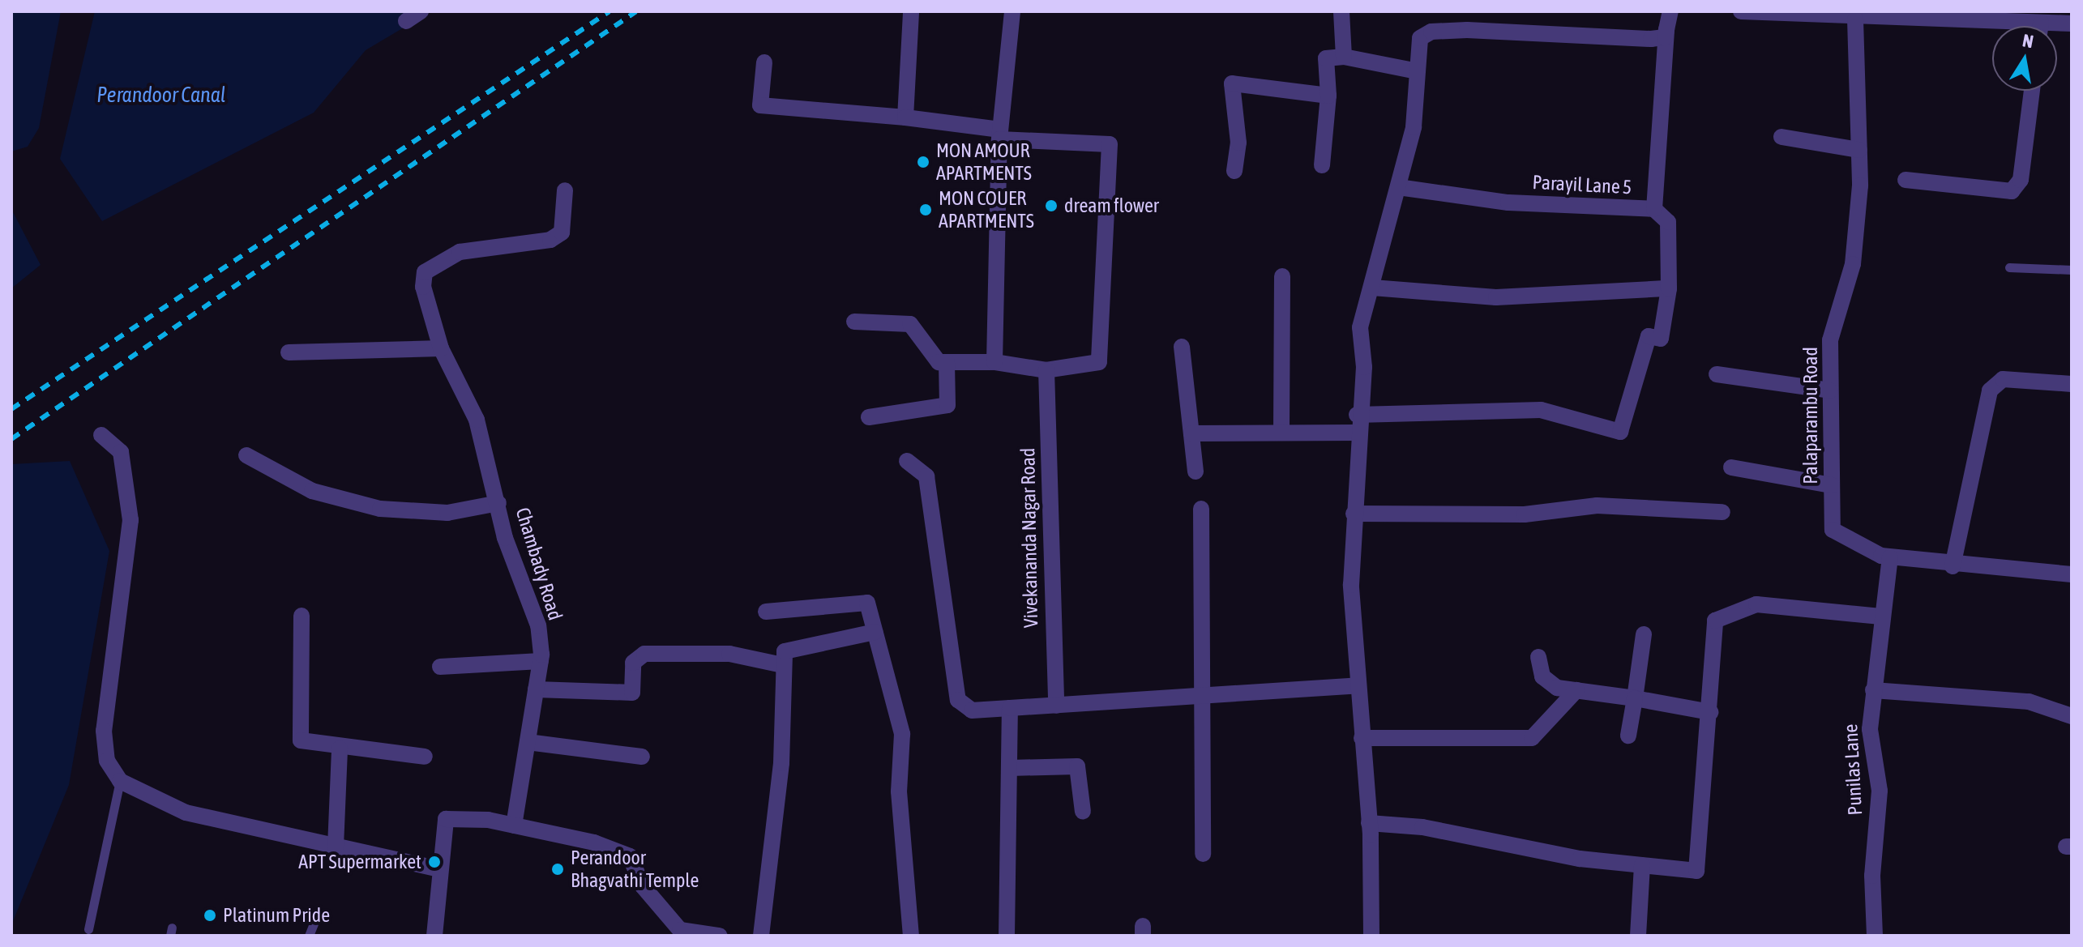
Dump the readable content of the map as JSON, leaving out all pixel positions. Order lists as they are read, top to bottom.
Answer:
{
  "streets": {
    "street": [
      "Parayil Lane 5",
      "Palaparambu Road",
      "Vivekananda Nagar Road",
      "Chambady Road",
      "Punilas Lane"
    ]
  },
  "crossings": [
    ["Palaparambu Road", "Punilas Lane"]
  ],
  "water": ["Perandoor Canal"],
  "places": [
    "MON AMOUR APARTMENTS",
    "dream flower",
    "MON COUER APARTMENTS",
    "APT Supermarket",
    "Perandoor Bhagvathi Temple",
    "Platinum Pride"
  ],
  "north": "top"
}
